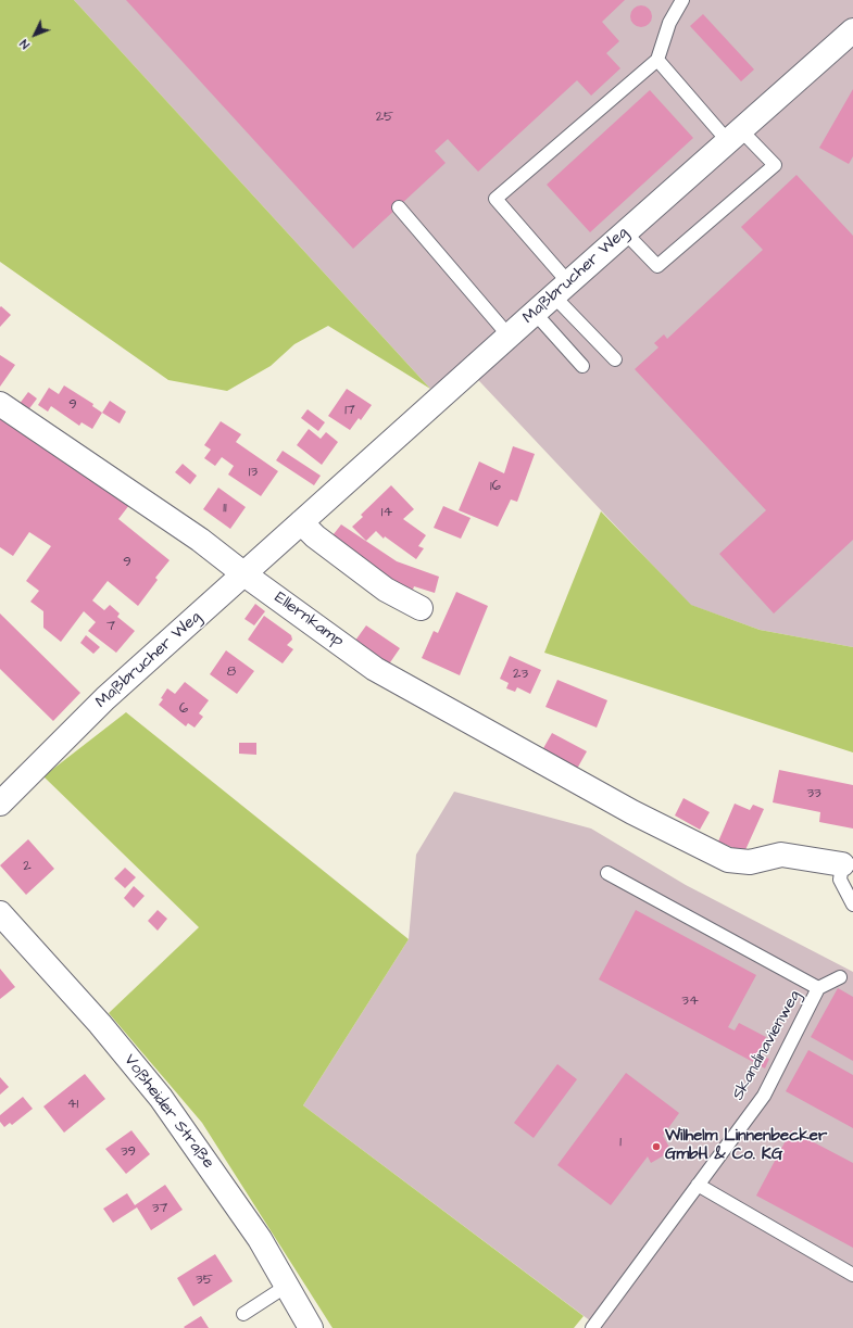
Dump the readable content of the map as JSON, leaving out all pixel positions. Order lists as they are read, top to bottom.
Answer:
{
  "streets": {
    "street": ["Maßbrucher Weg", "Ellernkamp", "Voßheider Straße"],
    "lane": ["Skandinavienweg"]
  },
  "crossings": [
    ["Maßbrucher Weg", "Ellernkamp"]
  ],
  "places": ["Wilhelm Linnenbecker GmbH & Co. KG"],
  "house_numbers": [
    "25",
    "9",
    "17",
    "13",
    "16",
    "11",
    "14",
    "9",
    "7",
    "8",
    "23",
    "6",
    "33",
    "2",
    "34",
    "41",
    "1",
    "39",
    "37",
    "35"
  ],
  "north": "bottom left"
}
